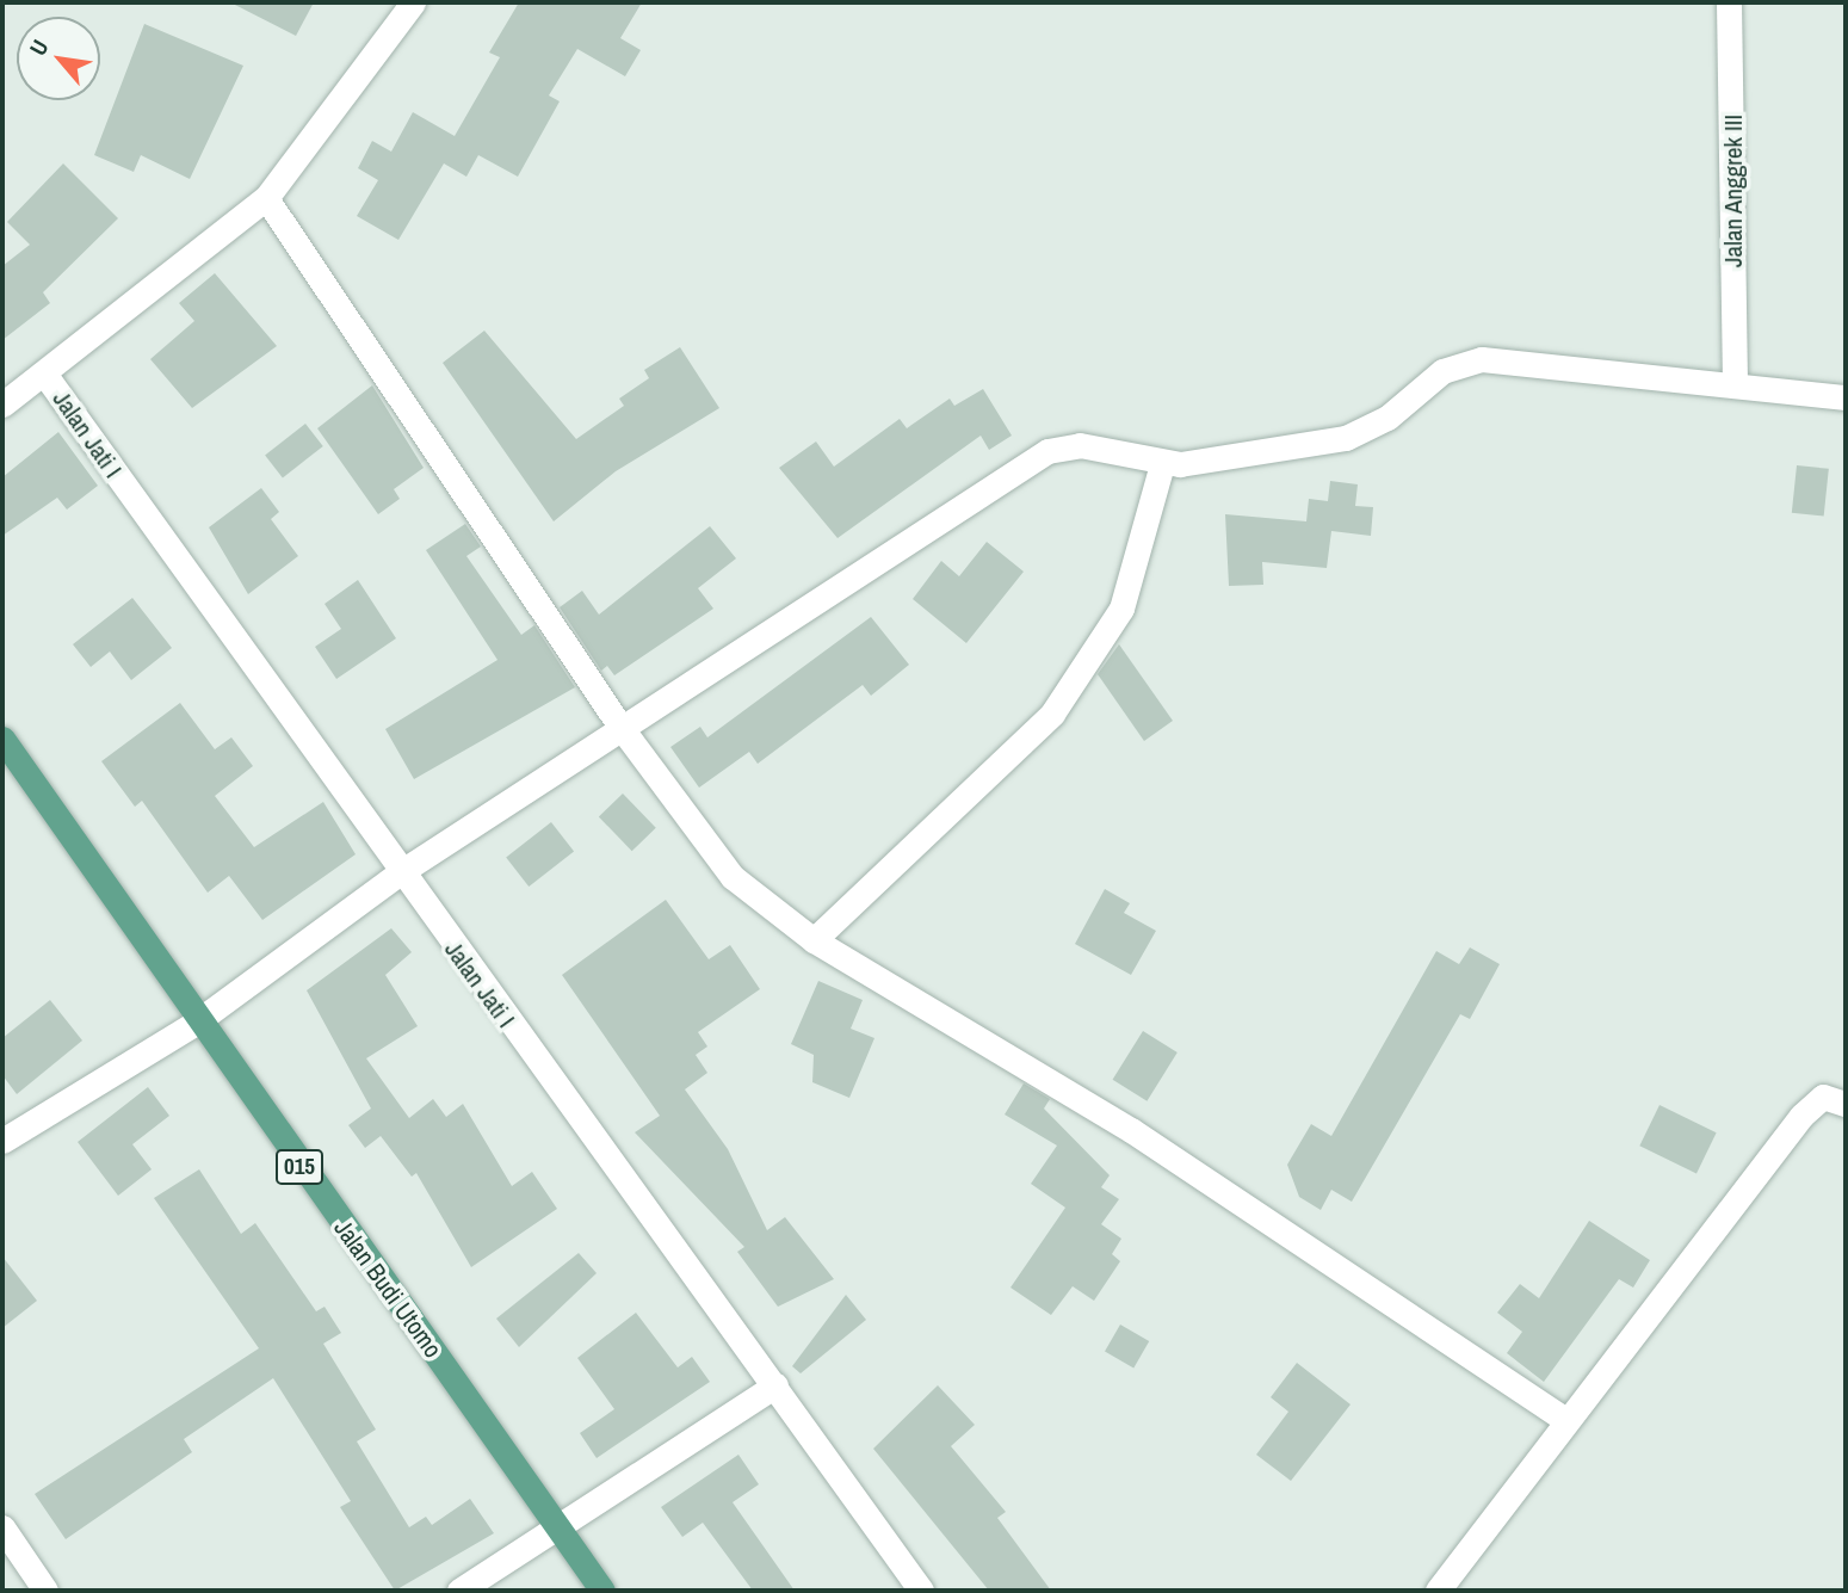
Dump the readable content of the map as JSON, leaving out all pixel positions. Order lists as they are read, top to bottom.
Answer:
{
  "streets": {
    "main road": ["015", "Jalan Budi Utomo"],
    "street": ["Jalan Anggrek III", "Jalan Jati I"]
  },
  "north": "top left"
}
